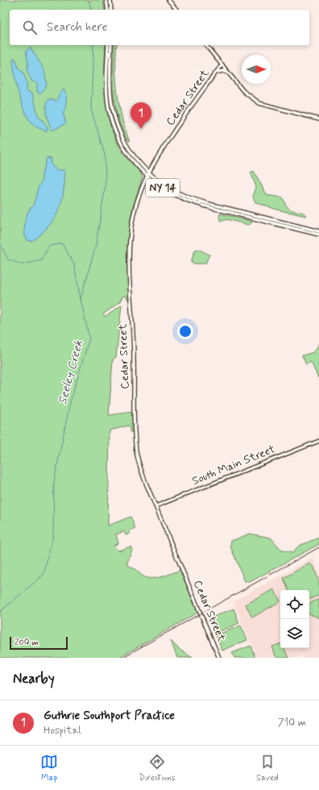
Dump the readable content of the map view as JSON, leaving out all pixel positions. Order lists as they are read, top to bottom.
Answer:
{
  "streets": {
    "main road": ["Cedar Street", "NY 14"],
    "street": ["South Main Street"]
  },
  "crossings": [
    ["Cedar Street", "NY 14"],
    ["Cedar Street", "South Main Street"]
  ],
  "water": ["Seeley Creek"],
  "scale_bar": "200 m",
  "north": "right",
  "page": {
    "search": "Search here",
    "pins": "1",
    "scale": "200 m",
    "heading": "Nearby",
    "list": [
      {
        "mark": "1",
        "name": "Guthrie Southport Practice",
        "note": "Hospital",
        "value": "710 m"
      }
    ],
    "nav": ["Map", "Directions", "Saved"]
  }
}
